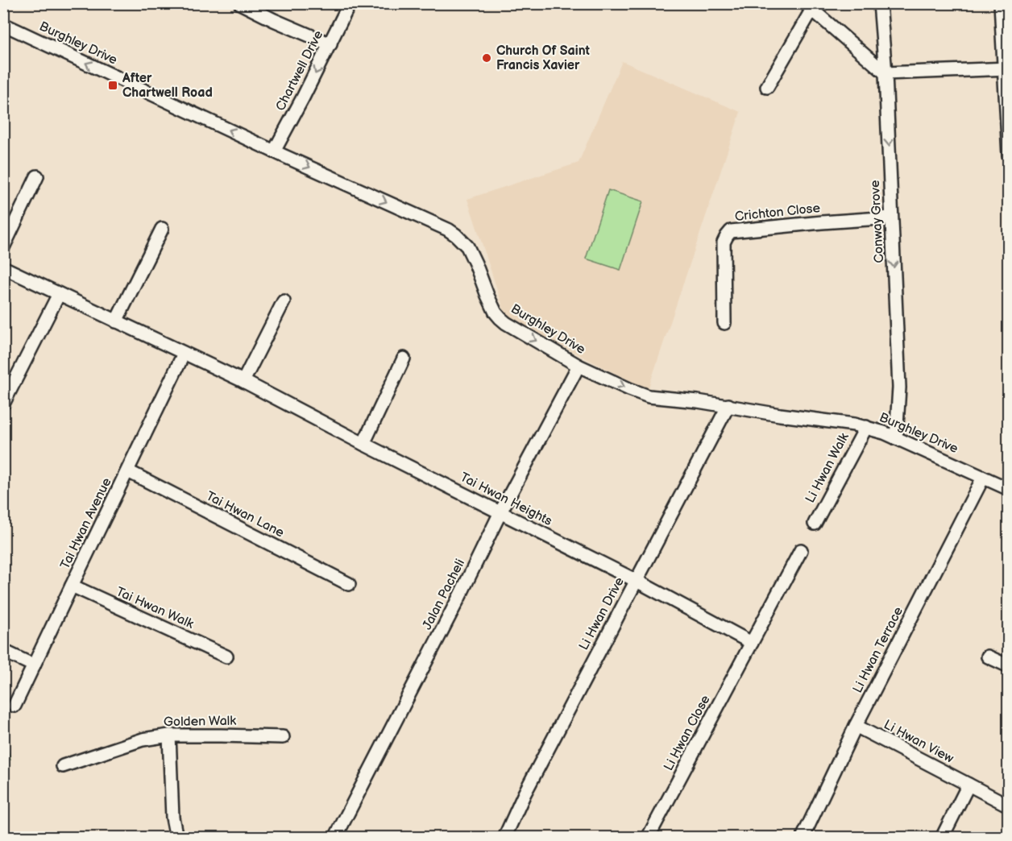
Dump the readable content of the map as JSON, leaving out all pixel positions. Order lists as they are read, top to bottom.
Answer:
{
  "streets": {
    "street": [
      "Burghley Drive",
      "Chartwell Drive",
      "Crichton Close",
      "Conway Grove",
      "Li Hwan Walk",
      "Tai Hwan Heights",
      "Tai Hwan Lane",
      "Tai Hwan Avenue",
      "Jalan Pacheli",
      "Tai Hwan Walk",
      "Li Hwan Drive",
      "Li Hwan Terrace",
      "Golden Walk",
      "Li Hwan Close",
      "Li Hwan View"
    ]
  },
  "crossings": [
    ["Burghley Drive", "Chartwell Drive"],
    ["Burghley Drive", "Conway Grove"],
    ["Burghley Drive", "Li Hwan Walk"],
    ["Burghley Drive", "Jalan Pacheli"],
    ["Burghley Drive", "Li Hwan Drive"],
    ["Burghley Drive", "Li Hwan Terrace"],
    ["Crichton Close", "Conway Grove"],
    ["Tai Hwan Heights", "Tai Hwan Avenue"],
    ["Tai Hwan Heights", "Jalan Pacheli"],
    ["Tai Hwan Heights", "Li Hwan Drive"],
    ["Tai Hwan Lane", "Tai Hwan Avenue"],
    ["Tai Hwan Avenue", "Tai Hwan Walk"],
    ["Li Hwan Terrace", "Li Hwan View"]
  ],
  "one_way": ["Chartwell Drive", "Conway Grove"],
  "places": {
    "other": ["Church Of Saint Francis Xavier"],
    "transit": ["After Chartwell Road"]
  }
}
